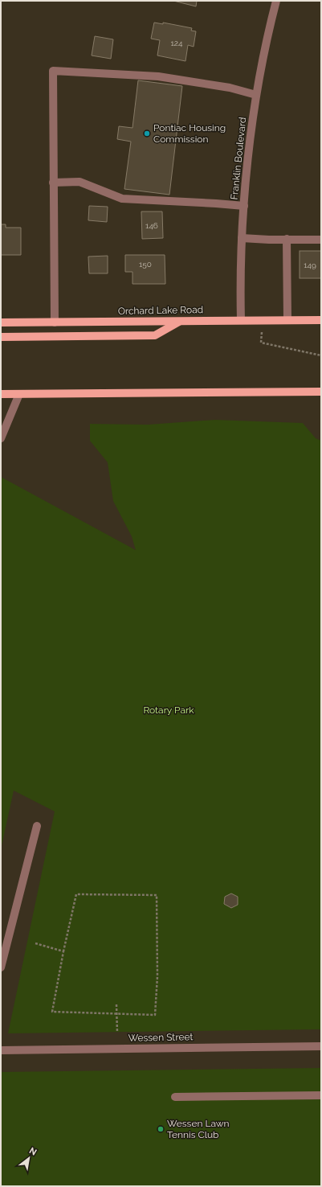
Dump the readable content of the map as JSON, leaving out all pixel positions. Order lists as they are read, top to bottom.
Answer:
{
  "streets": {
    "main road": ["Orchard Lake Road"],
    "street": ["Franklin Boulevard", "Wessen Street"]
  },
  "crossings": [
    ["Franklin Boulevard", "Orchard Lake Road"]
  ],
  "parks": ["Rotary Park"],
  "places": ["Pontiac Housing Commission", "Wessen Lawn Tennis Club"],
  "house_numbers": [
    "124",
    "146",
    "150",
    "149"
  ],
  "north": "top right"
}
